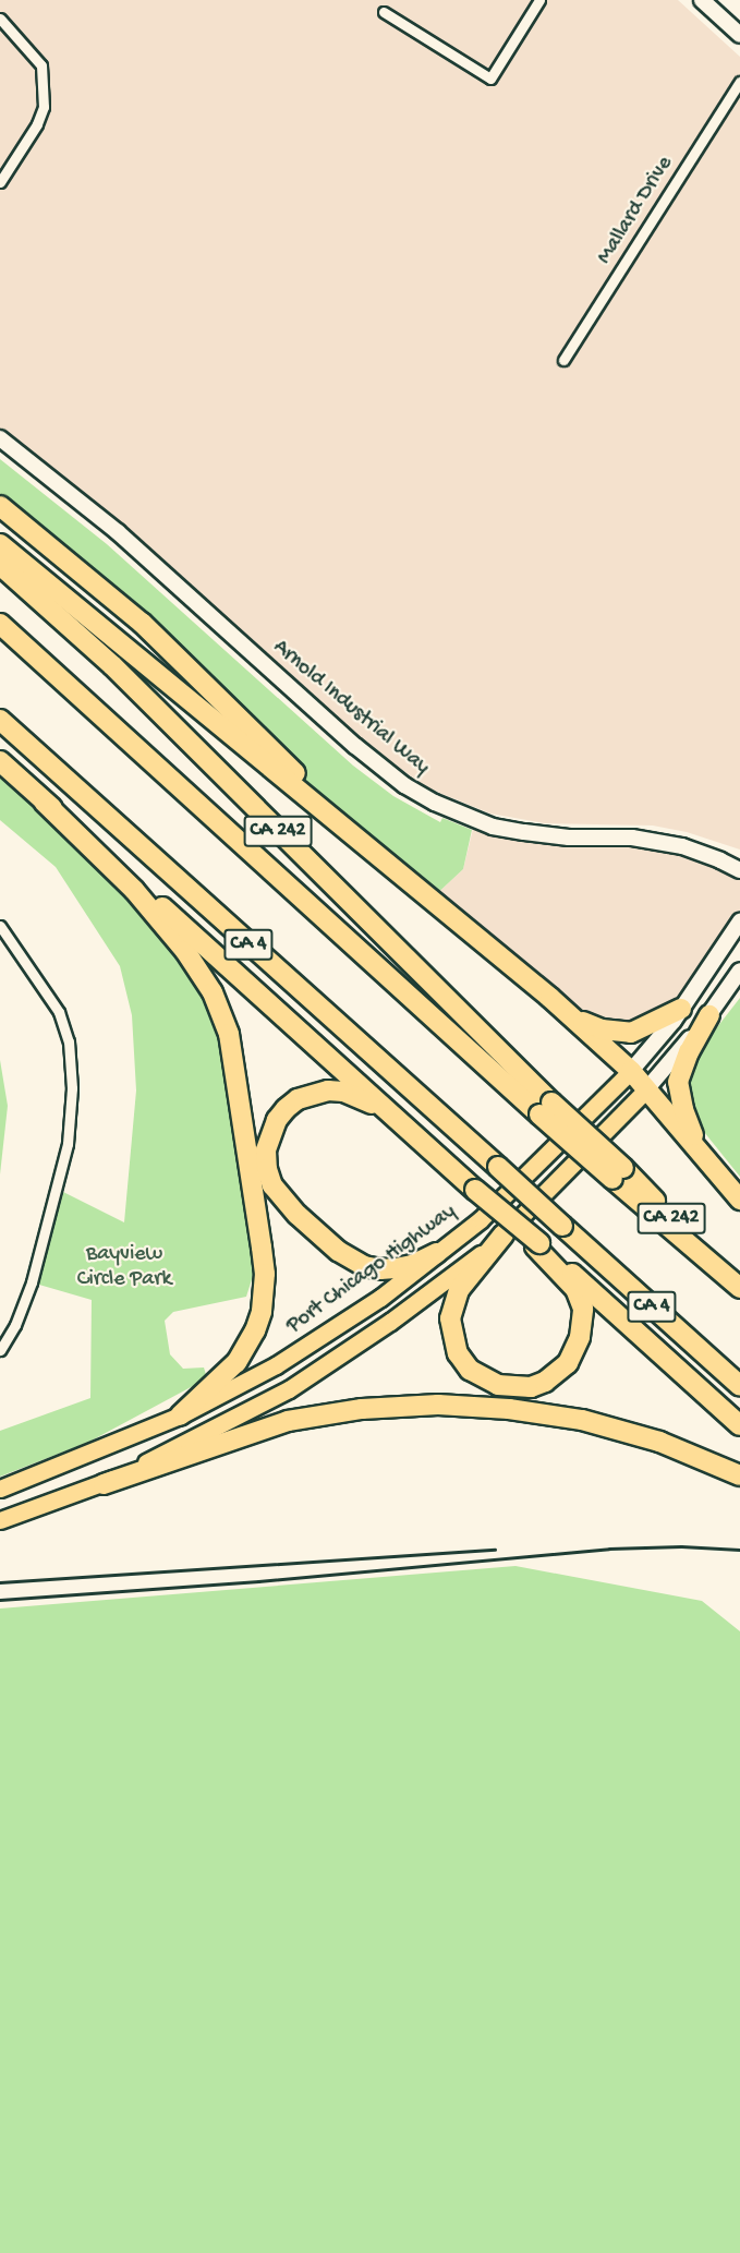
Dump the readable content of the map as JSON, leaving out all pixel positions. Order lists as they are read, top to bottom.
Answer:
{
  "streets": {
    "highway": ["CA 242", "CA 4"],
    "main road": ["Port Chicago Highway"],
    "street": ["Mallard Drive", "Arnold Industrial Way"]
  },
  "parks": ["Bayview Circle Park"]
}
